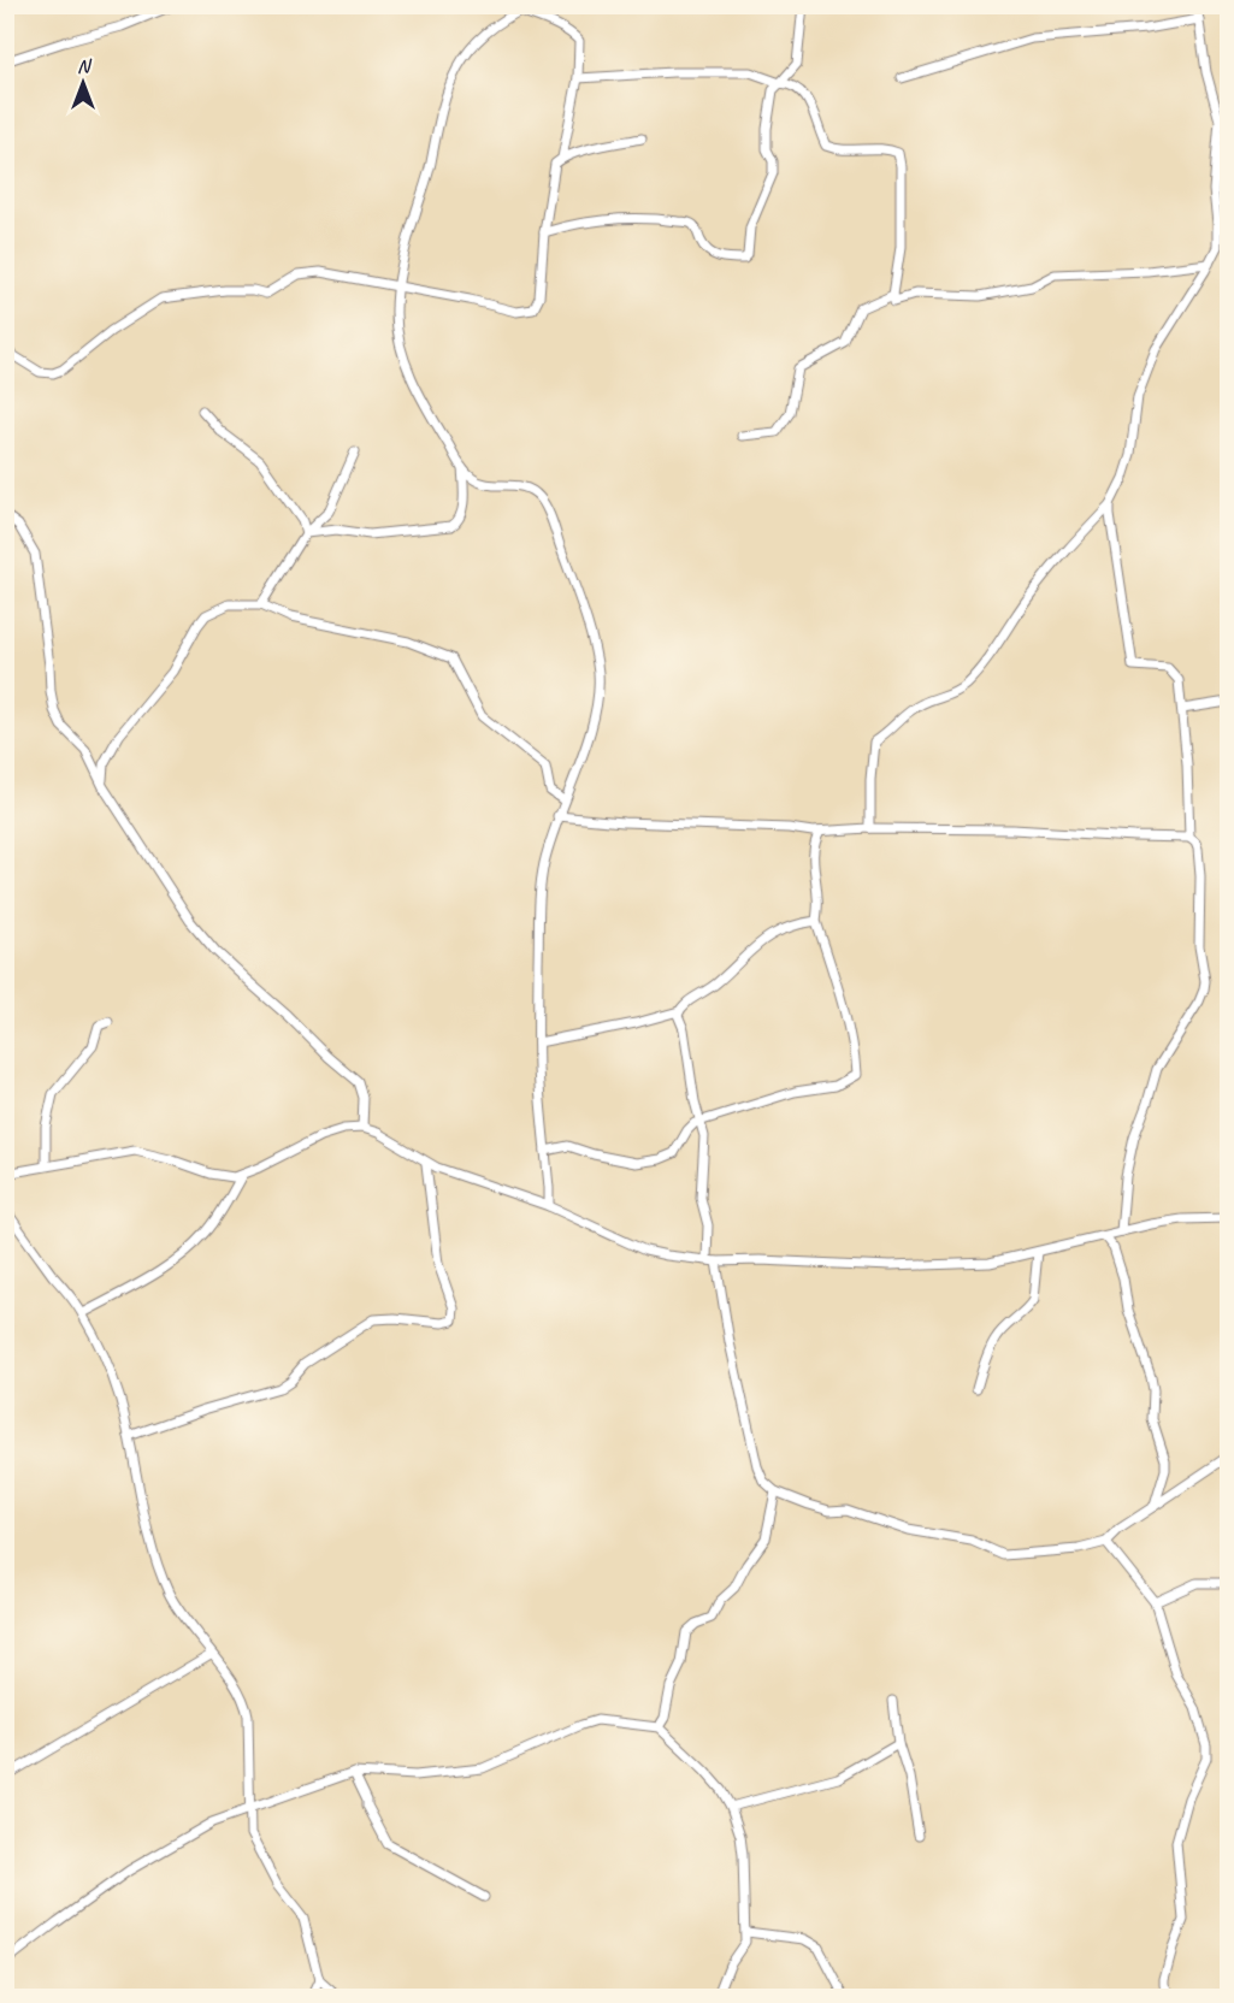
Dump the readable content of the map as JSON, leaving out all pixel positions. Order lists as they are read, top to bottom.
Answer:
{
  "north": "top"
}
